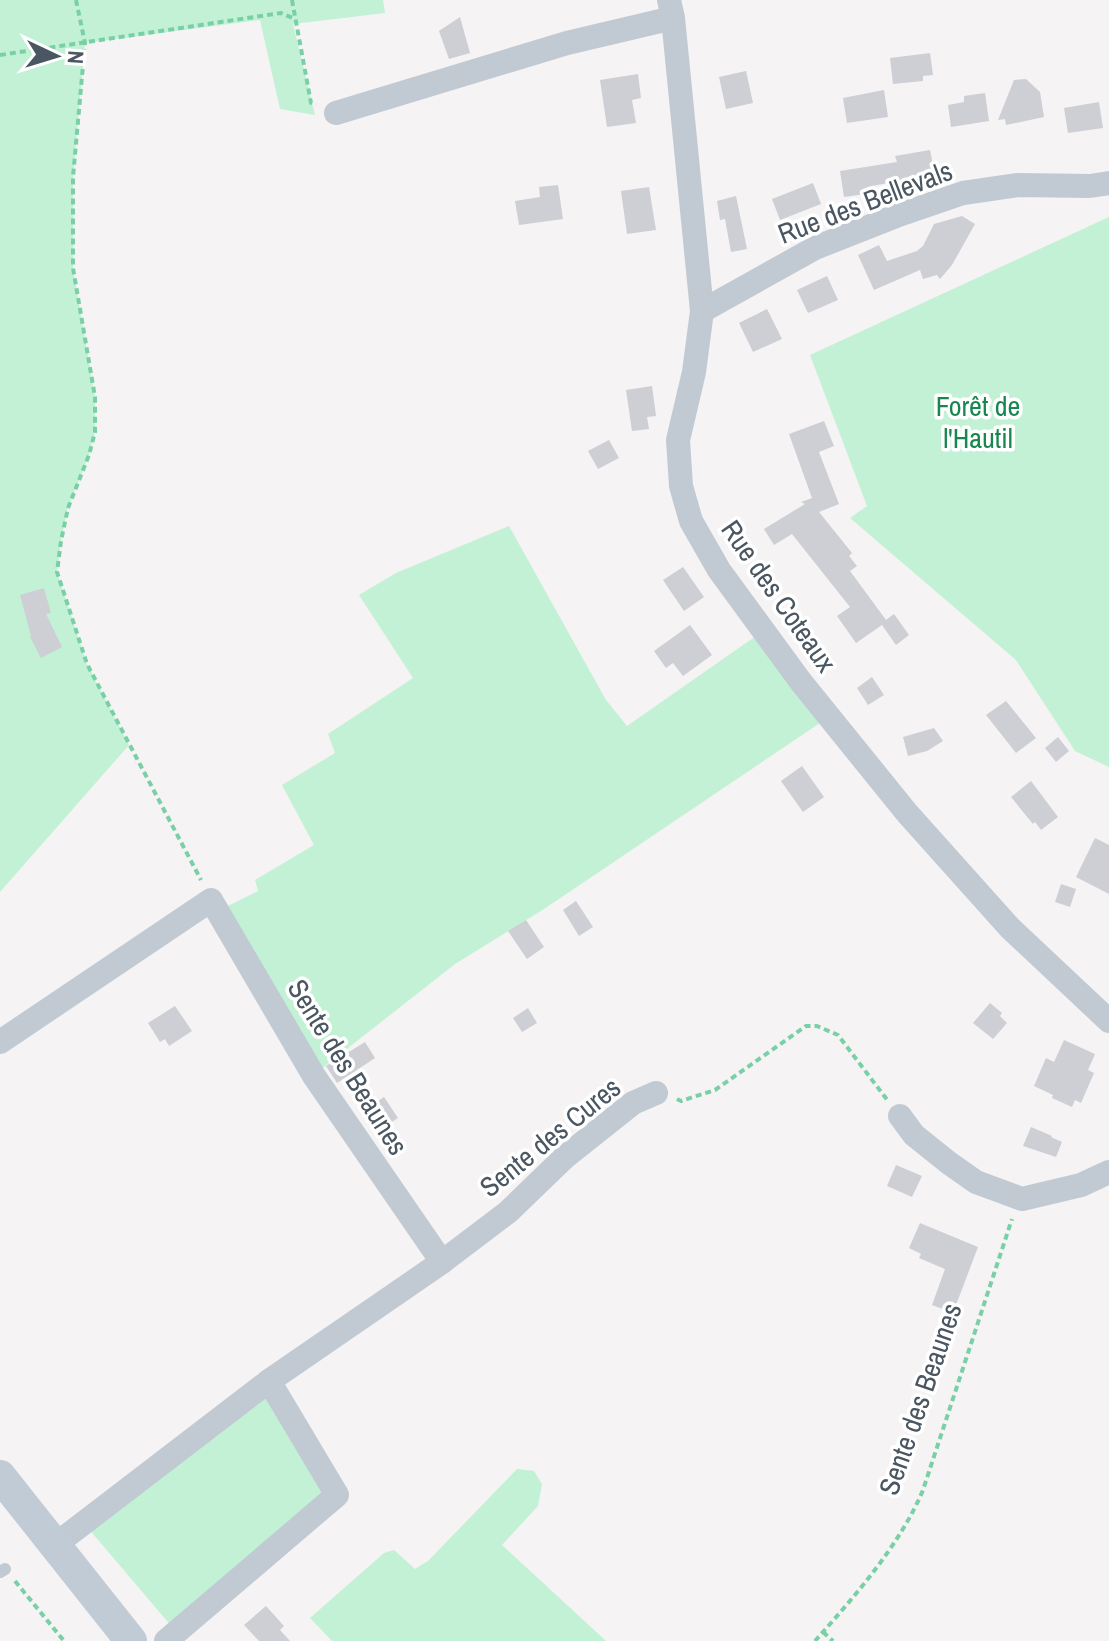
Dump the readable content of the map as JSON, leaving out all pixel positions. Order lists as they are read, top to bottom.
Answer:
{
  "streets": {
    "street": [
      "Rue des Bellevals",
      "Rue des Coteaux",
      "Sente des Beaunes",
      "Sente des Cures"
    ]
  },
  "crossings": [
    ["Rue des Bellevals", "Rue des Coteaux"],
    ["Sente des Beaunes", "Sente des Cures"]
  ],
  "parks": ["Forêt de l'Hautil"],
  "north": "right"
}
